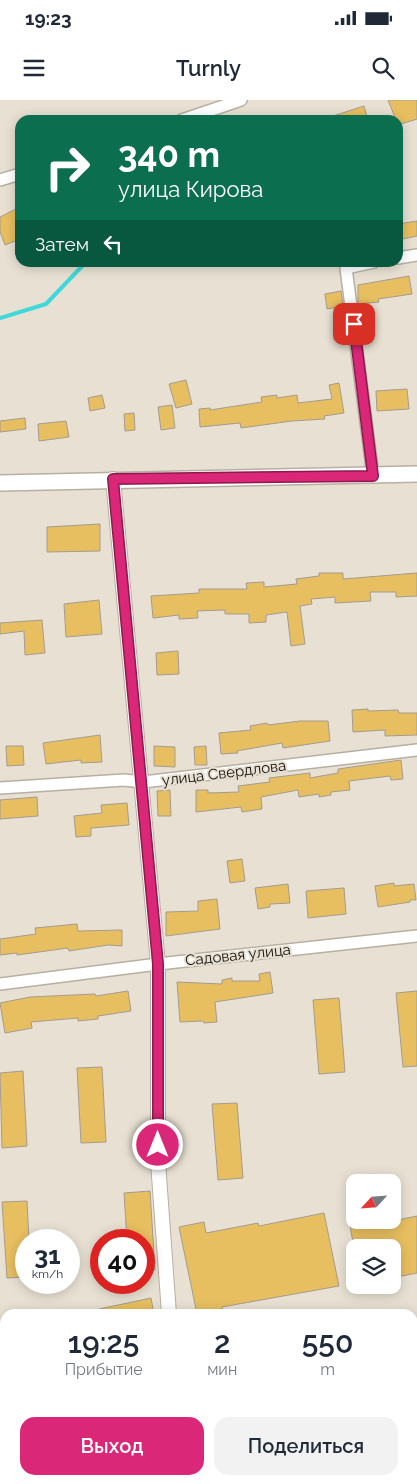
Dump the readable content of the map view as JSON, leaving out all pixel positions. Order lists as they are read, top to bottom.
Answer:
{
  "streets": {
    "street": ["улица Свердлова", "Садовая улица"]
  },
  "north": "bottom left",
  "page": {
    "status": "19:23",
    "header": "Turnly",
    "turn": ["340 m", "улица Кирова"],
    "then": "Затем",
    "speed": "31 km/h",
    "limit": "40",
    "eta": [
      "19:25",
      "Прибытие",
      "2",
      "мин",
      "550",
      "m"
    ],
    "buttons": ["Выход", "Поделиться"]
  }
}
